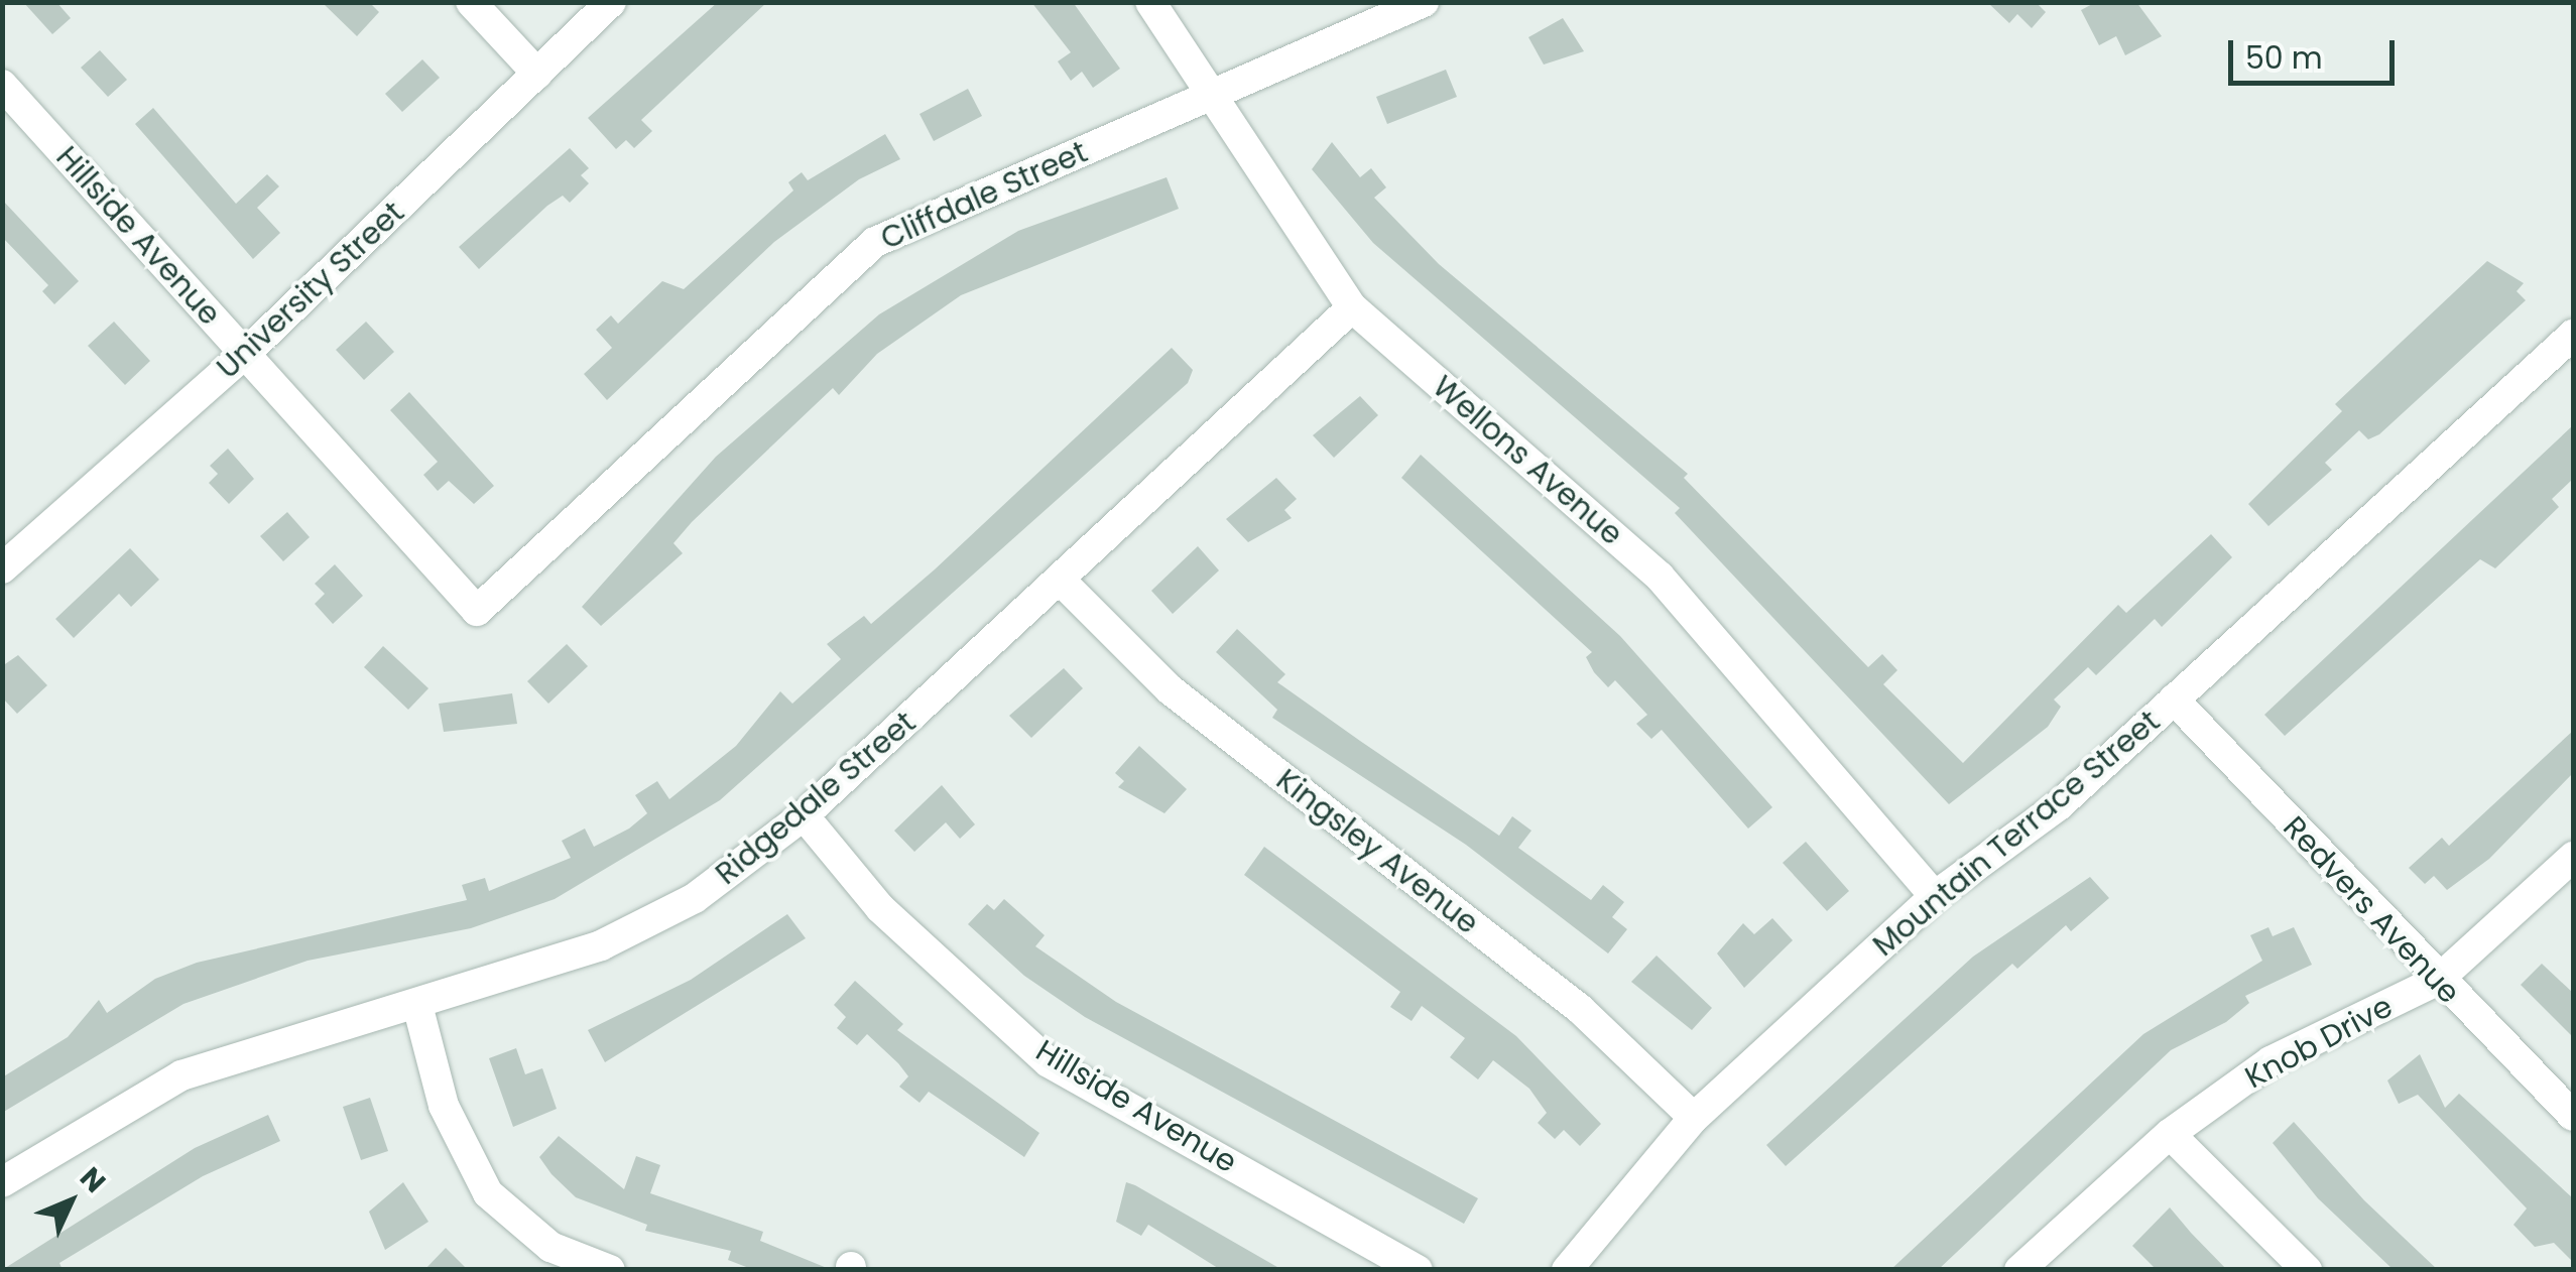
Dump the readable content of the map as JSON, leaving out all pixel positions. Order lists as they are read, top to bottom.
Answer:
{
  "streets": {
    "street": [
      "Cliffdale Street",
      "Hillside Avenue",
      "University Street",
      "Wellons Avenue",
      "Ridgedale Street",
      "Mountain Terrace Street",
      "Kingsley Avenue",
      "Redvers Avenue",
      "Knob Drive"
    ]
  },
  "crossings": [
    ["Cliffdale Street", "Hillside Avenue"],
    ["Cliffdale Street", "Wellons Avenue"],
    ["Hillside Avenue", "University Street"],
    ["Hillside Avenue", "Ridgedale Street"],
    ["Wellons Avenue", "Ridgedale Street"],
    ["Wellons Avenue", "Mountain Terrace Street"],
    ["Ridgedale Street", "Kingsley Avenue"],
    ["Mountain Terrace Street", "Kingsley Avenue"],
    ["Mountain Terrace Street", "Redvers Avenue"],
    ["Redvers Avenue", "Knob Drive"]
  ],
  "scale_bar": "50 m",
  "north": "top right"
}
